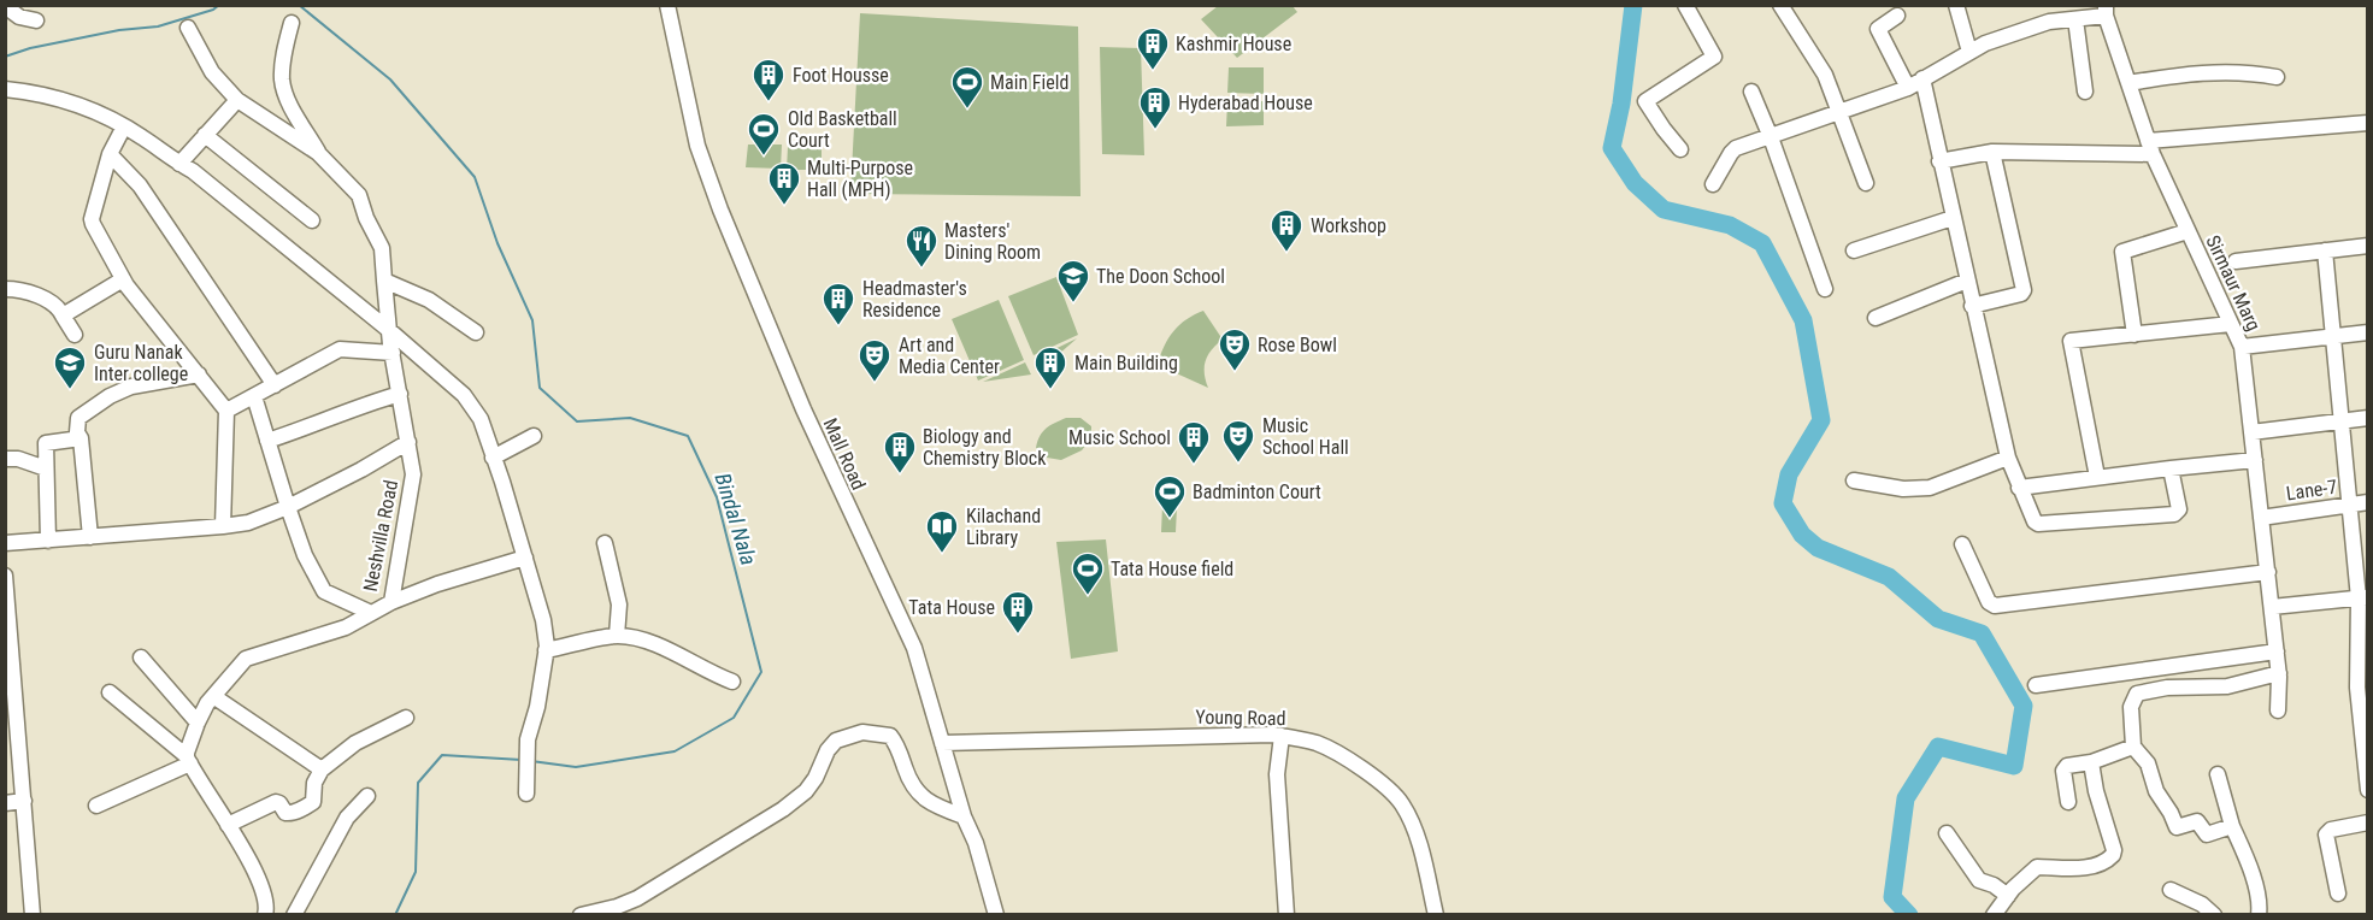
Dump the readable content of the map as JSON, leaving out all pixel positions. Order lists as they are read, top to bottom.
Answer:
{
  "streets": {
    "street": [
      "Sirmaur Marg",
      "Mall Road",
      "Lane-7",
      "Neshvilla Road",
      "Young Road"
    ]
  },
  "crossings": [
    ["Sirmaur Marg", "Lane-7"],
    ["Mall Road", "Young Road"]
  ],
  "water": ["Bindal Nala"],
  "places": {
    "building": [
      "Kashmir House",
      "Foot Housse",
      "Hyderabad House",
      "Multi-Purpose Hall (MPH)",
      "Workshop",
      "Headmaster's Residence",
      "Main Building",
      "Music School",
      "Biology and Chemistry Block",
      "Tata House"
    ],
    "sports": [
      "Main Field",
      "Old Basketball Court",
      "Badminton Court",
      "Tata House field"
    ],
    "restaurant": ["Masters' Dining Room"],
    "school or university": ["The Doon School", "Guru Nanak Inter college"],
    "theatre": ["Rose Bowl", "Art and Media Center", "Music School Hall"],
    "library": ["Kilachand Library"]
  }
}
